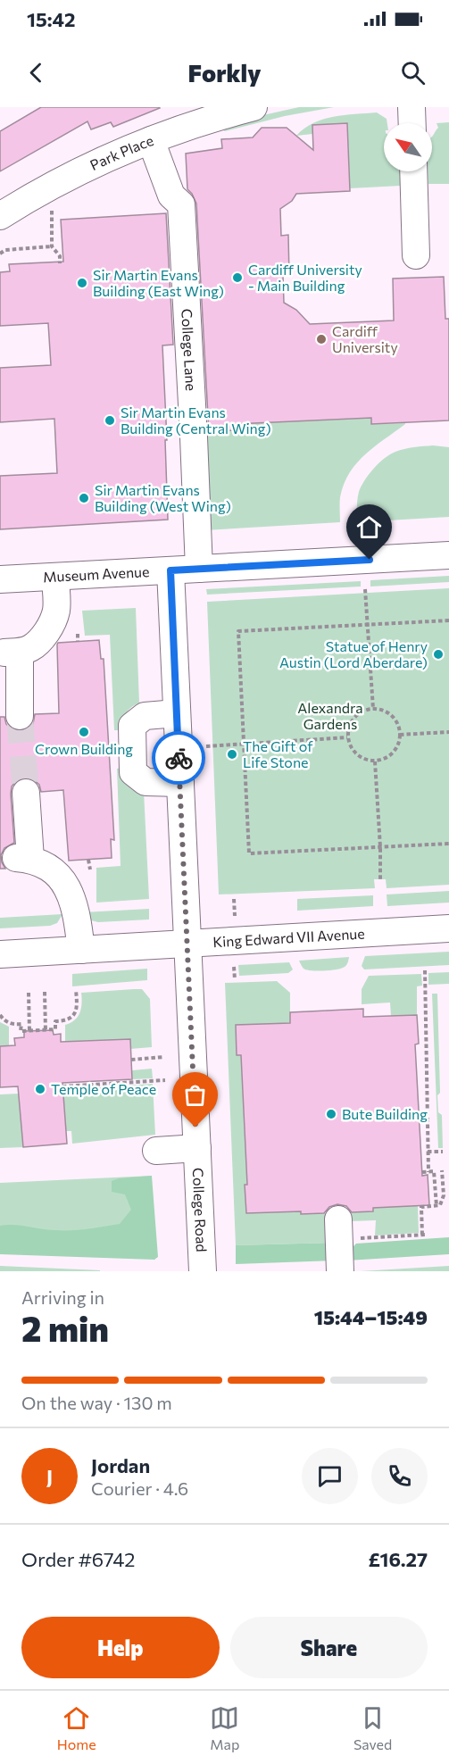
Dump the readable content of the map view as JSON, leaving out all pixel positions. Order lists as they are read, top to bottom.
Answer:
{
  "streets": {
    "street": [
      "Park Place",
      "College Lane",
      "Museum Avenue",
      "King Edward VII Avenue",
      "College Road"
    ]
  },
  "crossings": [
    ["Park Place", "College Lane"],
    ["College Lane", "Museum Avenue"],
    ["Museum Avenue", "College Road"],
    ["King Edward VII Avenue", "College Road"]
  ],
  "parks": ["Alexandra Gardens"],
  "places": [
    "Cardiff University - Main Building",
    "Sir Martin Evans Building (East Wing)",
    "Cardiff University",
    "Sir Martin Evans Building (Central Wing)",
    "Sir Martin Evans Building (West Wing)",
    "Statue of Henry Austin (Lord Aberdare)",
    "Crown Building",
    "The Gift of Life Stone",
    "Temple of Peace",
    "Bute Building"
  ],
  "north": "top left",
  "page": {
    "status": "15:42",
    "header": "Forkly",
    "heading": ["2 min", "Arriving in", "15:44–15:49"],
    "panel": [
      "Jordan",
      "Courier · 4.6",
      "Order #6742",
      "£16.27"
    ],
    "bar": "On the way · 130 m",
    "round": "J",
    "buttons": ["Help", "Share"],
    "tabs": ["Home", "Map", "Saved"]
  }
}
